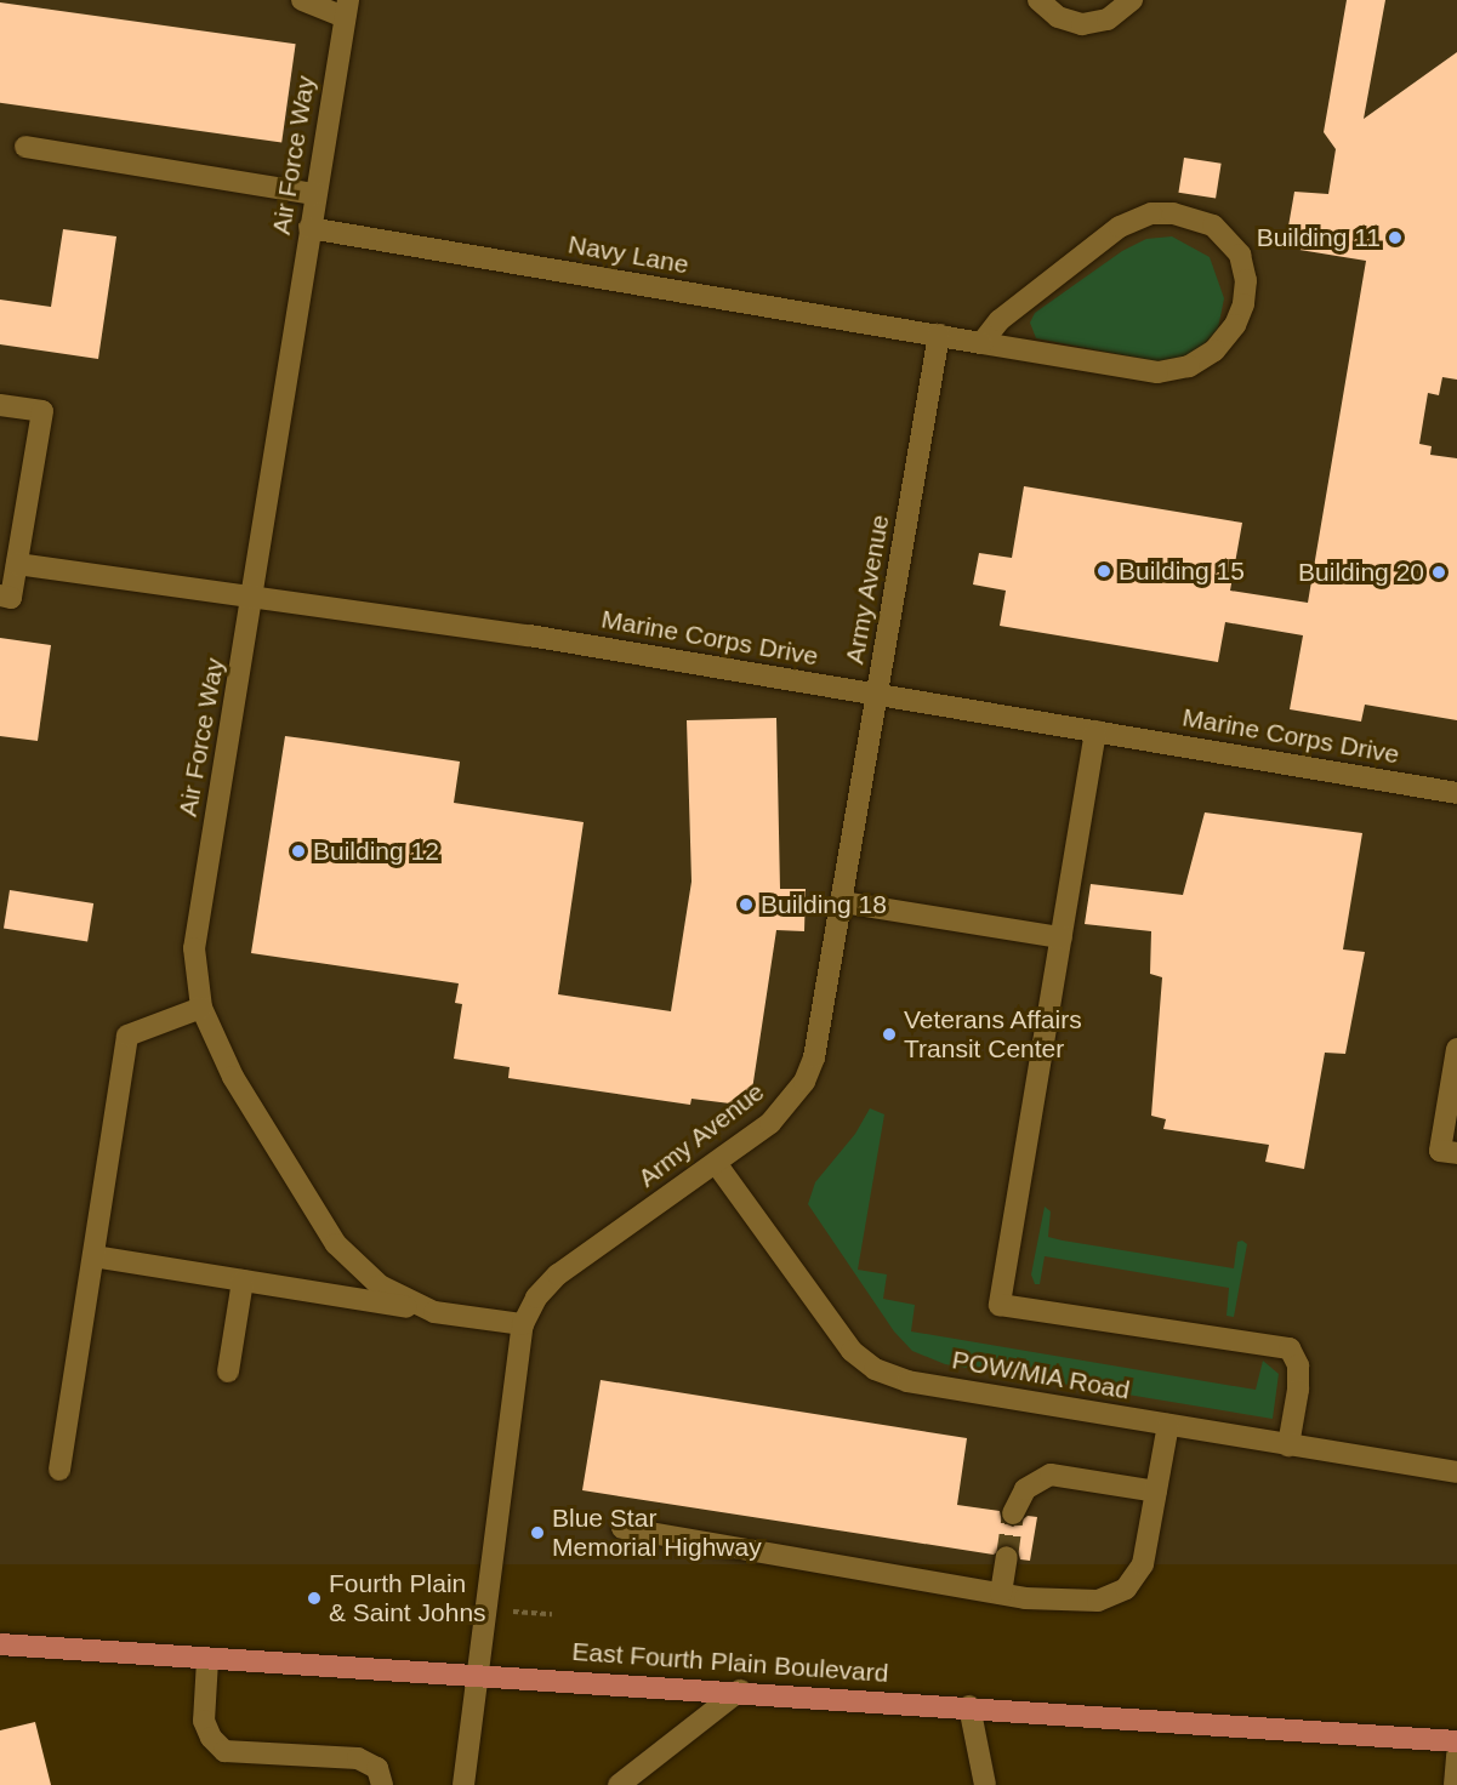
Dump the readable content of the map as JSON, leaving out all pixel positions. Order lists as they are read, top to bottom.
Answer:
{
  "streets": {
    "main road": ["East Fourth Plain Boulevard"],
    "street": [
      "Air Force Way",
      "Navy Lane",
      "Army Avenue",
      "Marine Corps Drive",
      "POW/MIA Road"
    ]
  },
  "crossings": [
    ["Air Force Way", "Navy Lane"],
    ["Air Force Way", "Army Avenue"],
    ["Air Force Way", "Marine Corps Drive"],
    ["Navy Lane", "Army Avenue"],
    ["Army Avenue", "Marine Corps Drive"],
    ["Army Avenue", "POW/MIA Road"],
    ["Army Avenue", "East Fourth Plain Boulevard"]
  ],
  "places": [
    "Building 11",
    "Building 15",
    "Building 20",
    "Building 12",
    "Building 18",
    "Veterans Affairs Transit Center",
    "Blue Star Memorial Highway",
    "Fourth Plain & Saint Johns"
  ]
}
